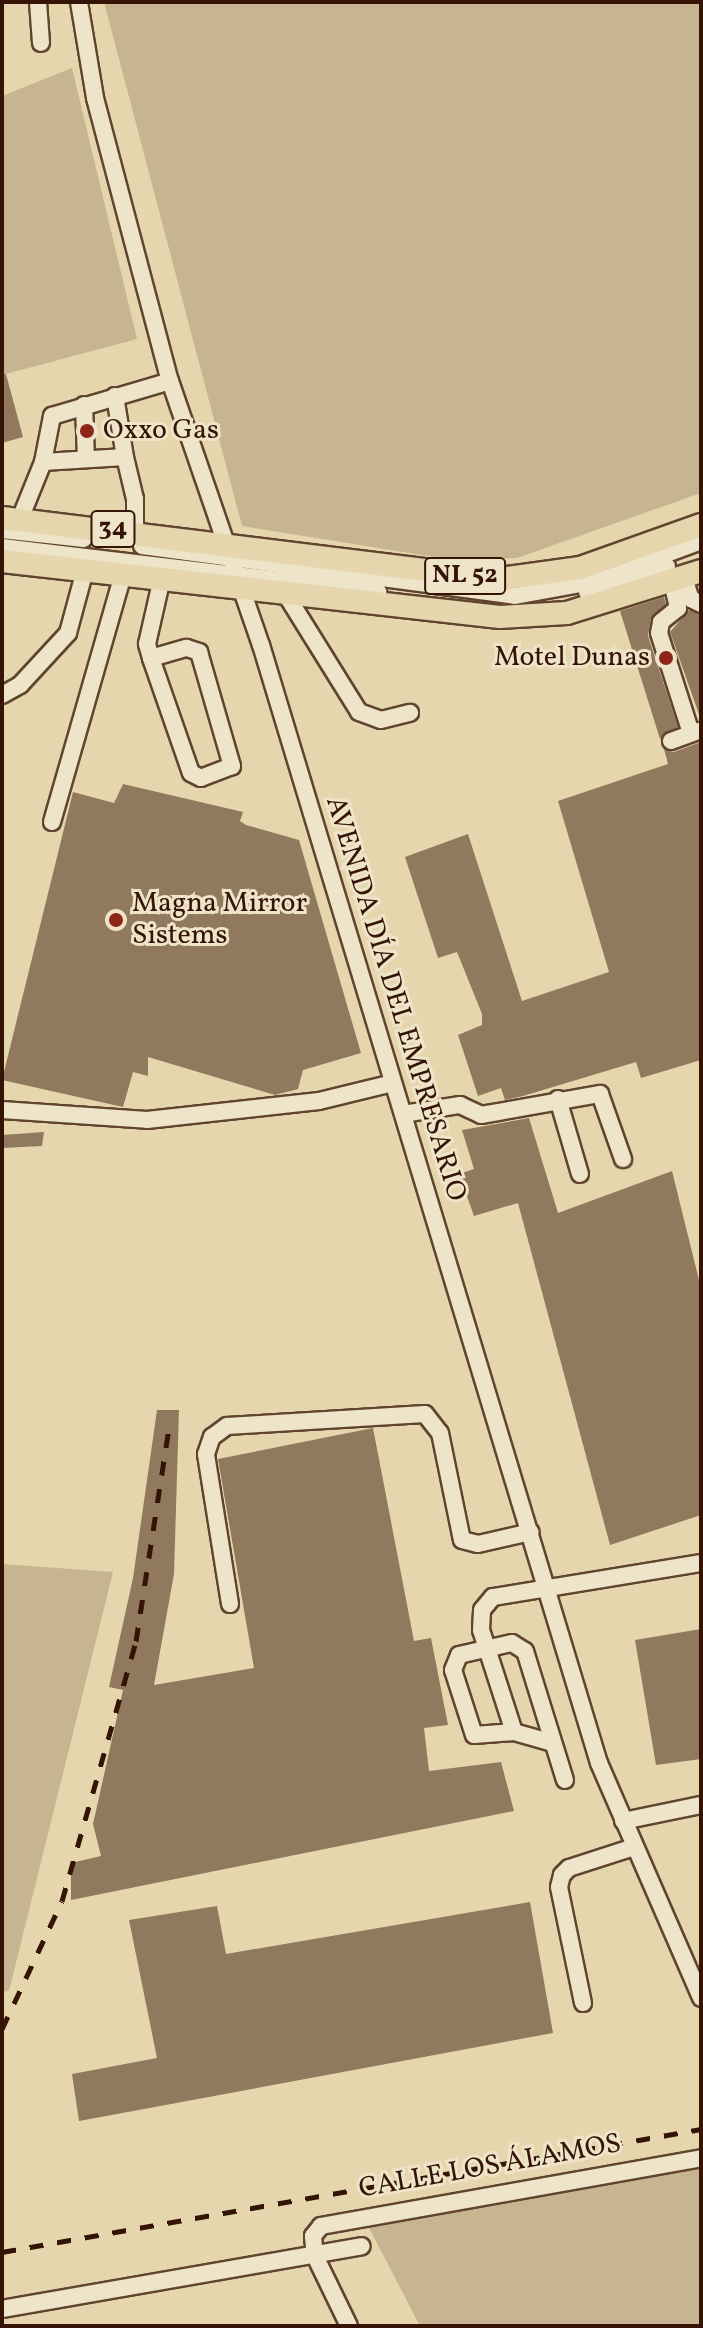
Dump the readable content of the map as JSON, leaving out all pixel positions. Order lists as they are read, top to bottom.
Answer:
{
  "streets": {
    "main road": ["34", "NL 52"],
    "street": ["AVENIDA DÍA DEL EMPRESARIO", "CALLE LOS ÁLAMOS"]
  },
  "crossings": [
    ["34", "NL 52"],
    ["34", "AVENIDA DÍA DEL EMPRESARIO"],
    ["NL 52", "AVENIDA DÍA DEL EMPRESARIO"]
  ],
  "places": ["Oxxo Gas", "Motel Dunas", "Magna Mirror Sistems"]
}
